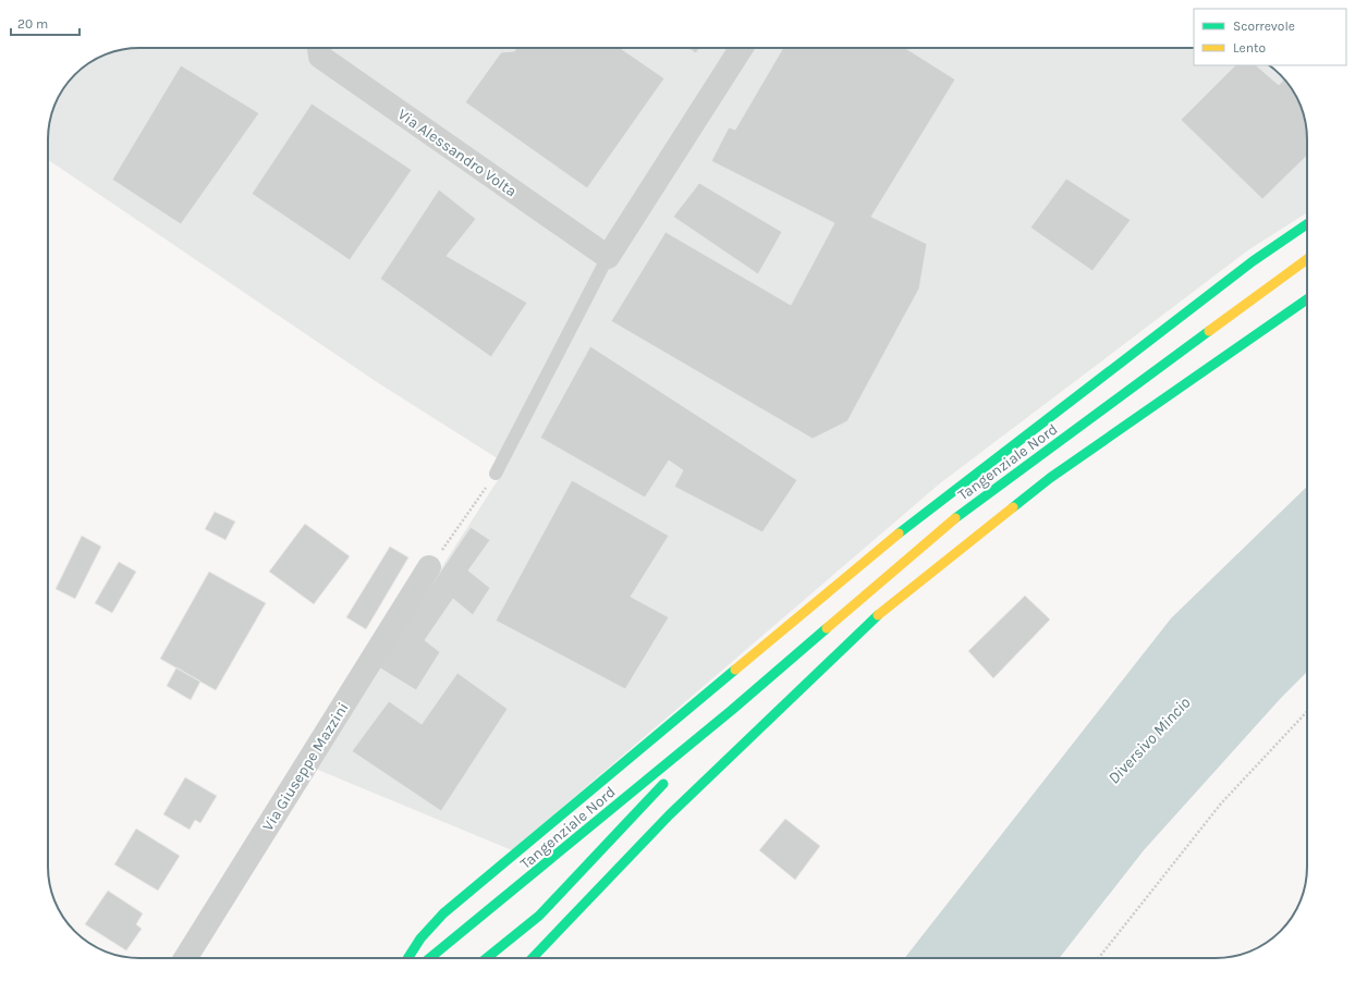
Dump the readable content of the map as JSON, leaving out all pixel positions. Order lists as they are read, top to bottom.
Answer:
{
  "streets": {
    "main road": ["Tangenziale Nord"],
    "street": ["Via Alessandro Volta", "Via Giuseppe Mazzini"]
  },
  "water": ["Diversivo Mincio"],
  "legend": ["Scorrevole", "Lento"],
  "scale_bar": "20 m"
}
